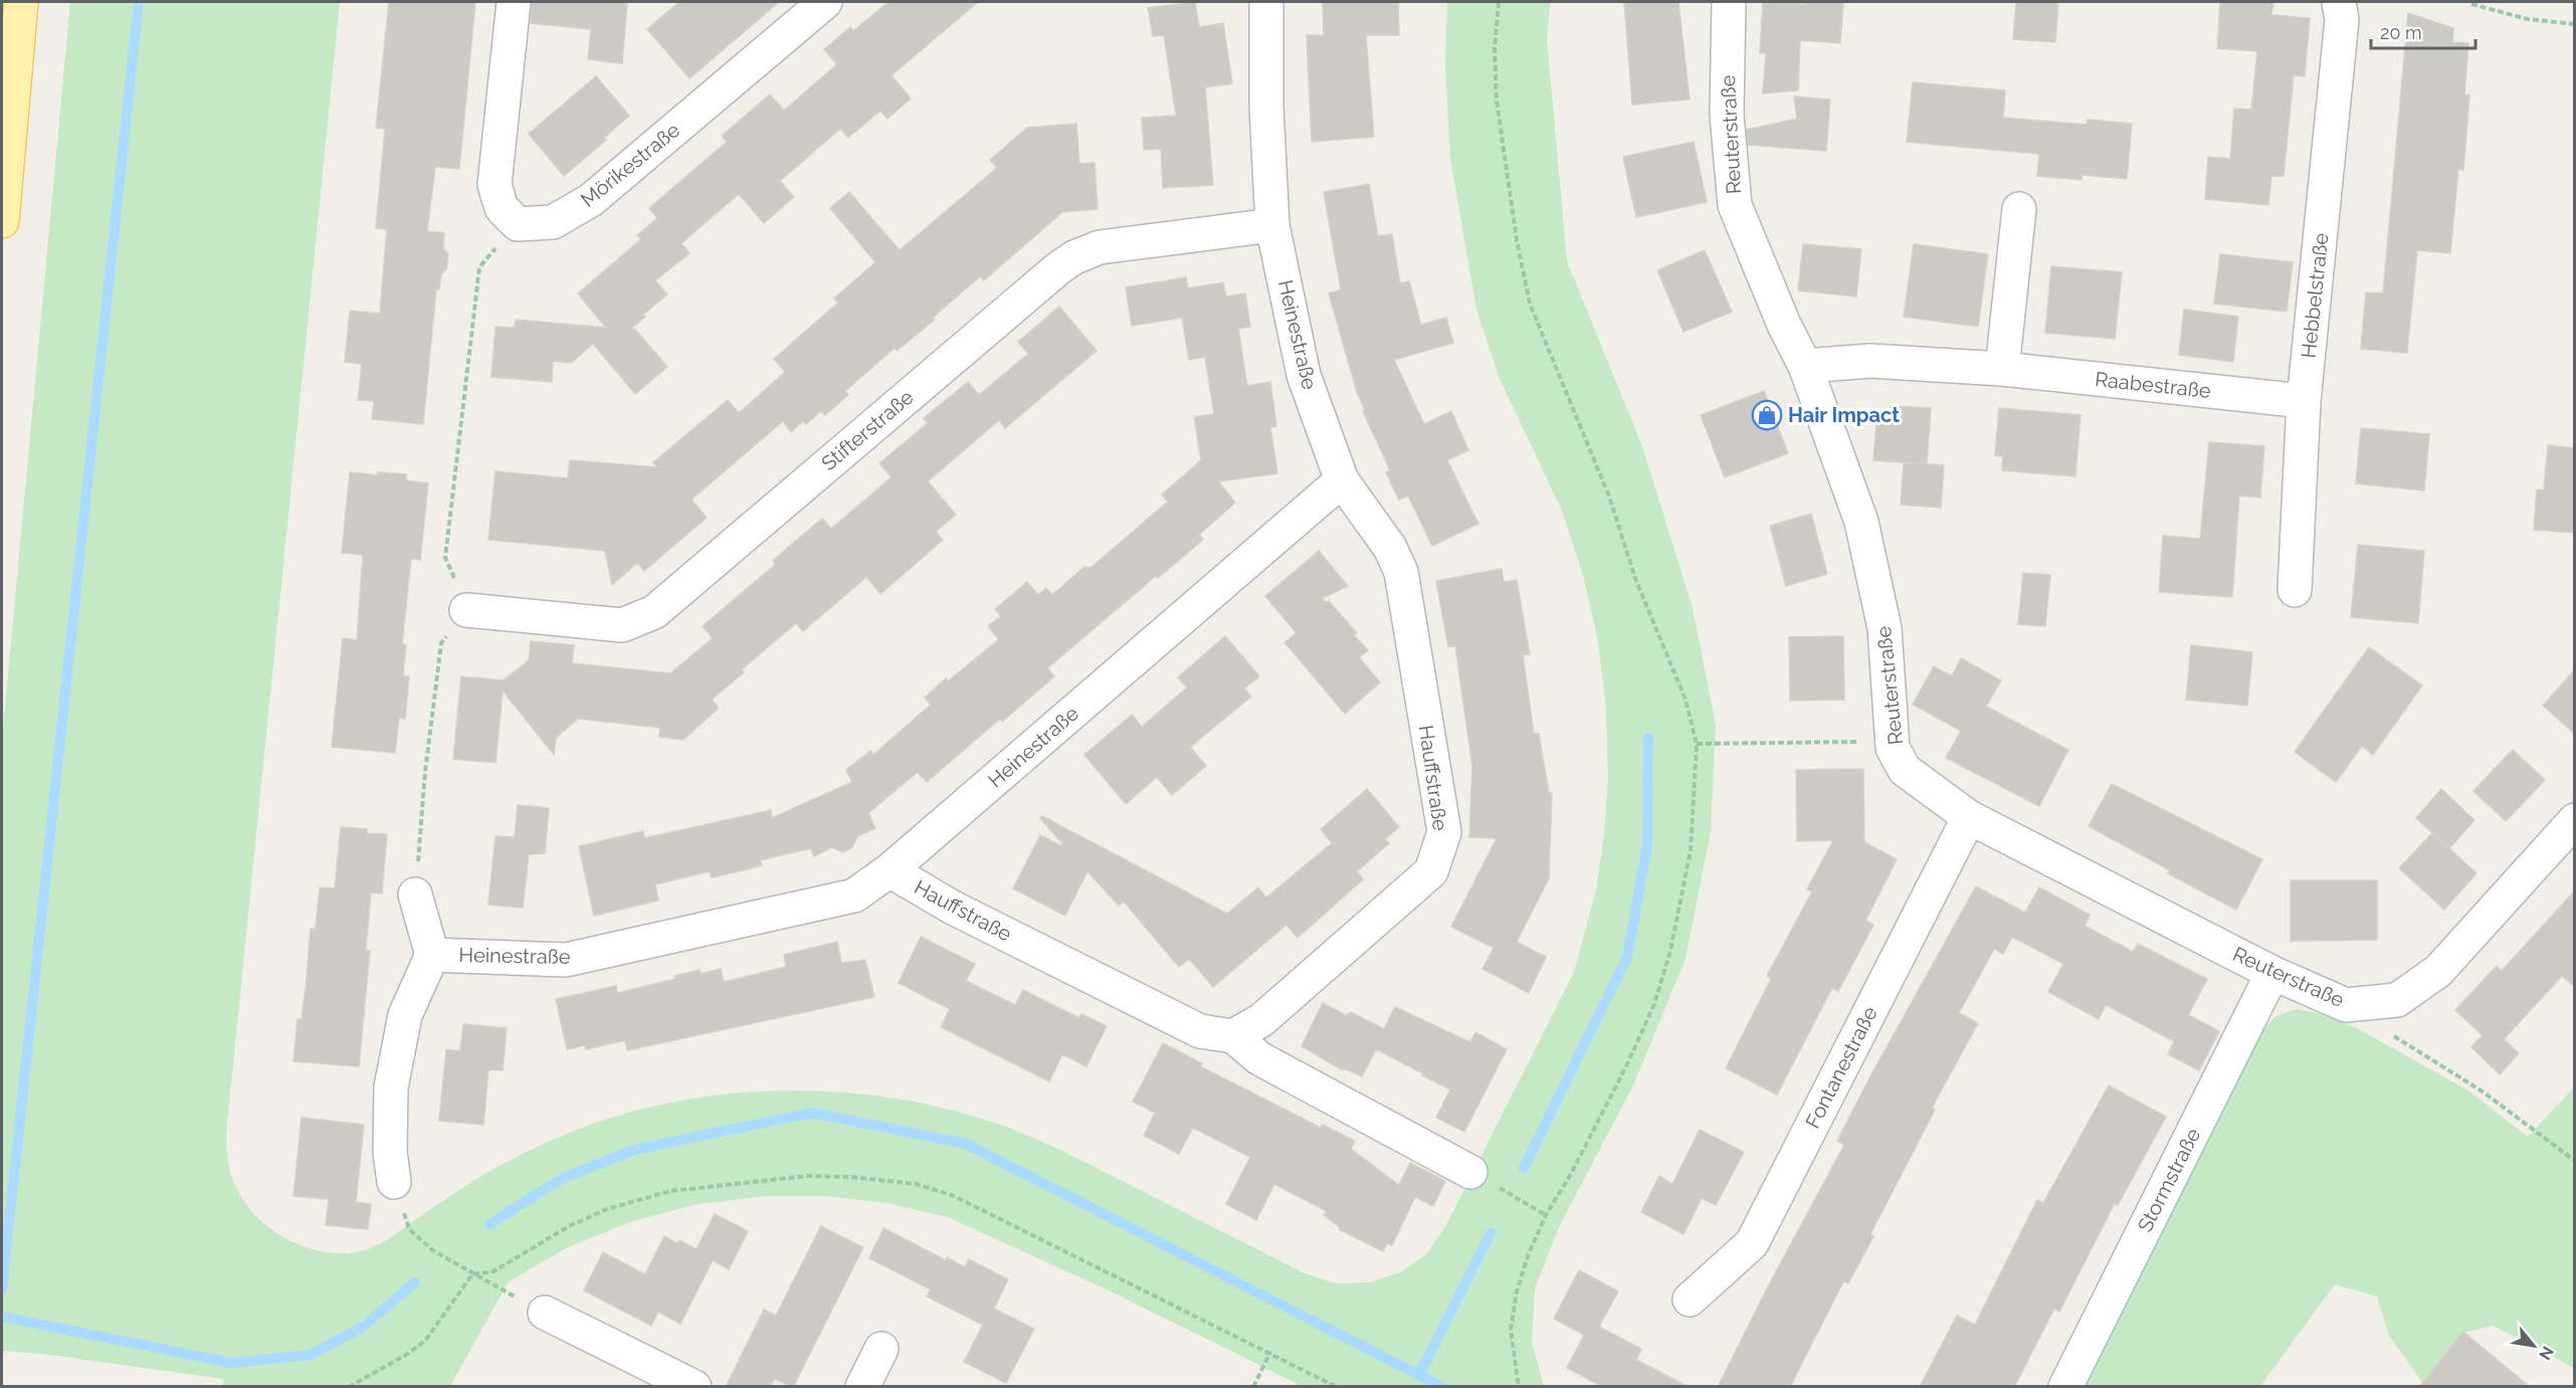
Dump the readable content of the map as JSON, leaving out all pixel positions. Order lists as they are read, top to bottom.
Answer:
{
  "streets": {
    "street": [
      "Reuterstraße",
      "Mörikestraße",
      "Hebbelstraße",
      "Heinestraße",
      "Raabestraße",
      "Stifterstraße",
      "Hauffstraße",
      "Fontanestraße",
      "Stormstraße"
    ]
  },
  "crossings": [
    ["Reuterstraße", "Raabestraße"],
    ["Reuterstraße", "Fontanestraße"],
    ["Reuterstraße", "Stormstraße"],
    ["Hebbelstraße", "Raabestraße"],
    ["Heinestraße", "Stifterstraße"],
    ["Heinestraße", "Hauffstraße"]
  ],
  "places": {
    "shop": ["Hair Impact"]
  },
  "scale_bar": "20 m",
  "north": "bottom right"
}
